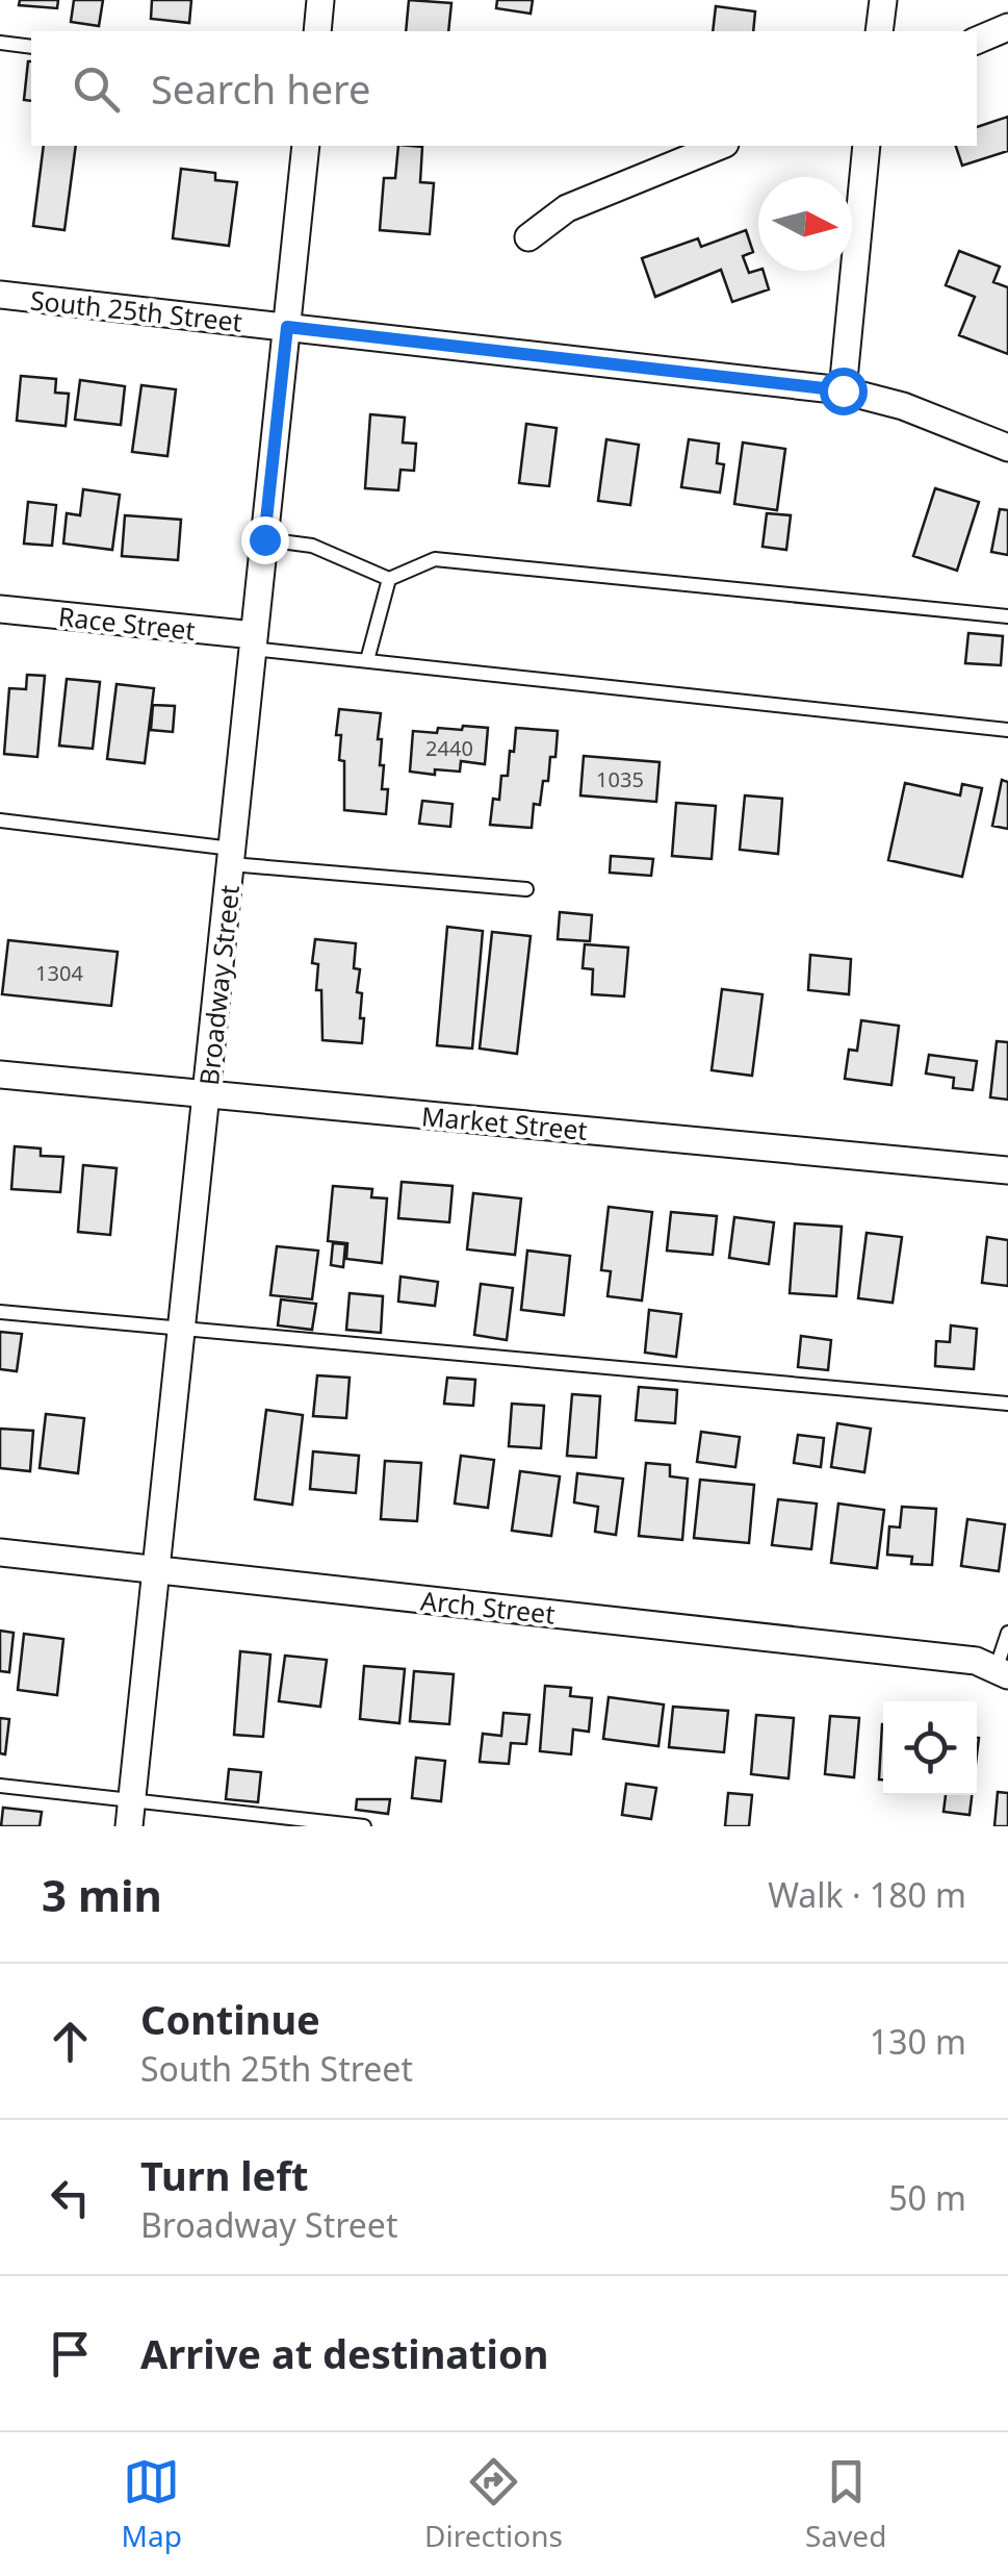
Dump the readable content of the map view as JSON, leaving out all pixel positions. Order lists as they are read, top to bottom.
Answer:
{
  "streets": {
    "street": [
      "South 25th Street",
      "Race Street",
      "Broadway Street",
      "Market Street",
      "Arch Street"
    ]
  },
  "crossings": [
    ["South 25th Street", "Broadway Street"],
    ["Race Street", "Broadway Street"],
    ["Broadway Street", "Market Street"],
    ["Broadway Street", "Arch Street"]
  ],
  "house_numbers": ["2440", "1035", "1304"],
  "north": "right",
  "page": {
    "search": "Search here",
    "heading": ["3 min", "Walk · 180 m"],
    "list": [
      ["Continue", "South 25th Street", "130 m"],
      ["Turn left", "Broadway Street", "50 m"],
      "Arrive at destination"
    ],
    "nav": ["Map", "Directions", "Saved"]
  }
}
